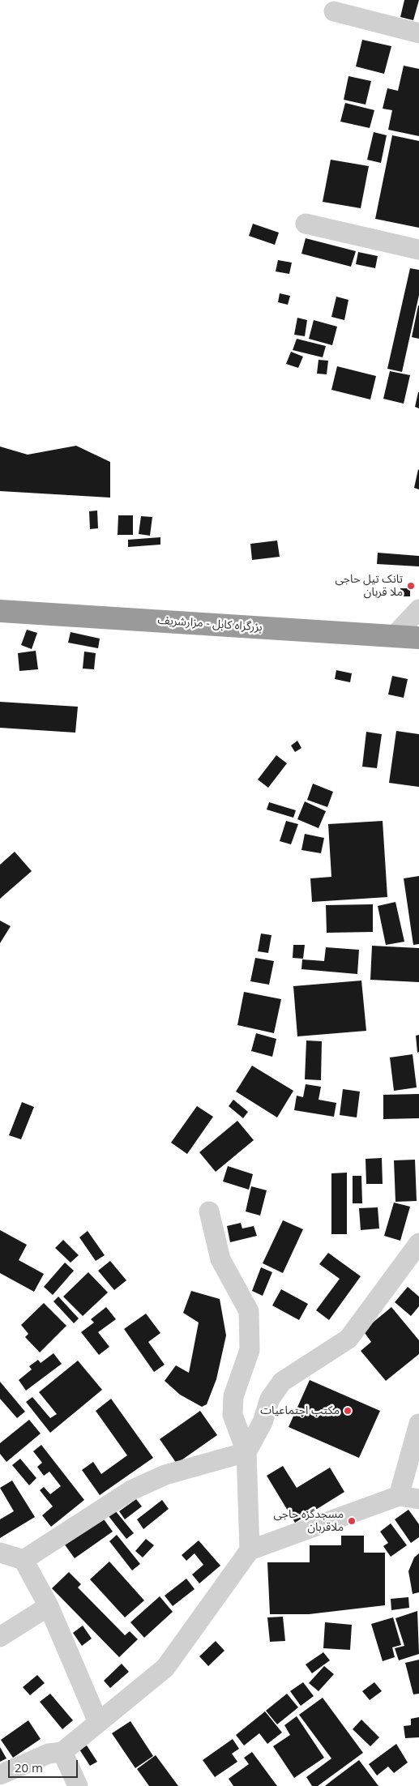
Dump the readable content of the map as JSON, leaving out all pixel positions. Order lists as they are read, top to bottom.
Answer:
{
  "streets": {
    "highway": ["بزرگراه کابل - مزارشریف"]
  },
  "places": ["تانک تیل حاجی ملا قربان", "مکتب اجتماعیات", "مسجدگزه حاجی ملاقربان"],
  "scale_bar": "20 m"
}
